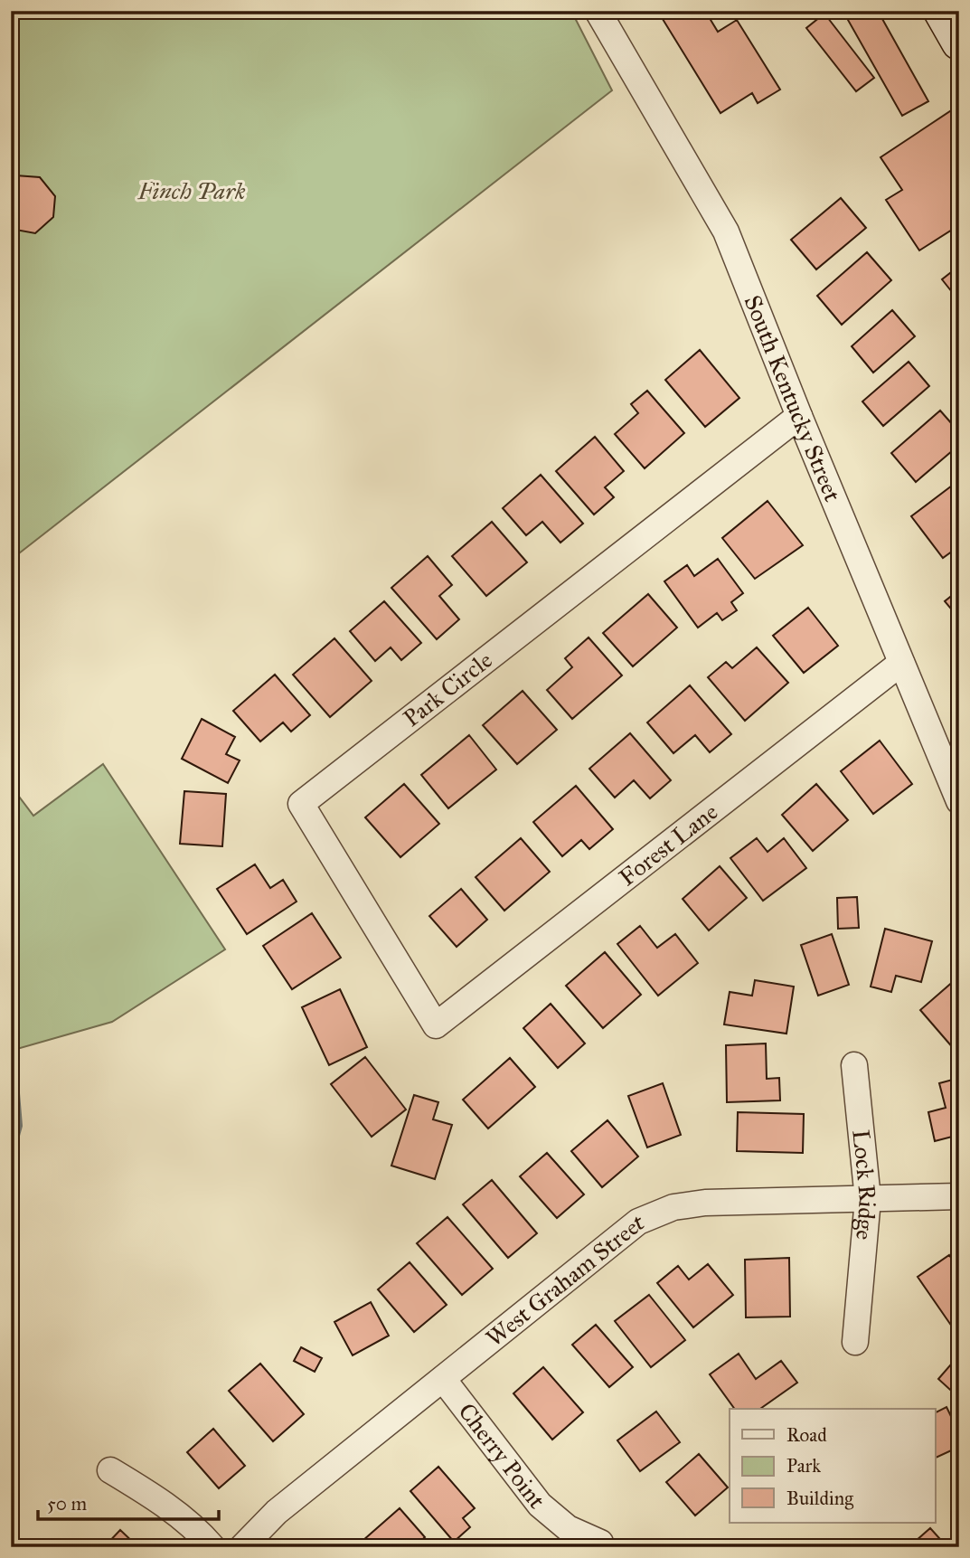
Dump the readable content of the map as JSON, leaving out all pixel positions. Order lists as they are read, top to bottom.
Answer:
{
  "streets": {
    "street": [
      "South Kentucky Street",
      "Park Circle",
      "Forest Lane",
      "Lock Ridge",
      "West Graham Street",
      "Cherry Point"
    ]
  },
  "crossings": [
    ["South Kentucky Street", "Park Circle"],
    ["South Kentucky Street", "Forest Lane"],
    ["Park Circle", "Forest Lane"],
    ["Lock Ridge", "West Graham Street"],
    ["West Graham Street", "Cherry Point"]
  ],
  "parks": ["Finch Park"],
  "legend": ["Road", "Park", "Building"],
  "scale_bar": "50 m"
}
